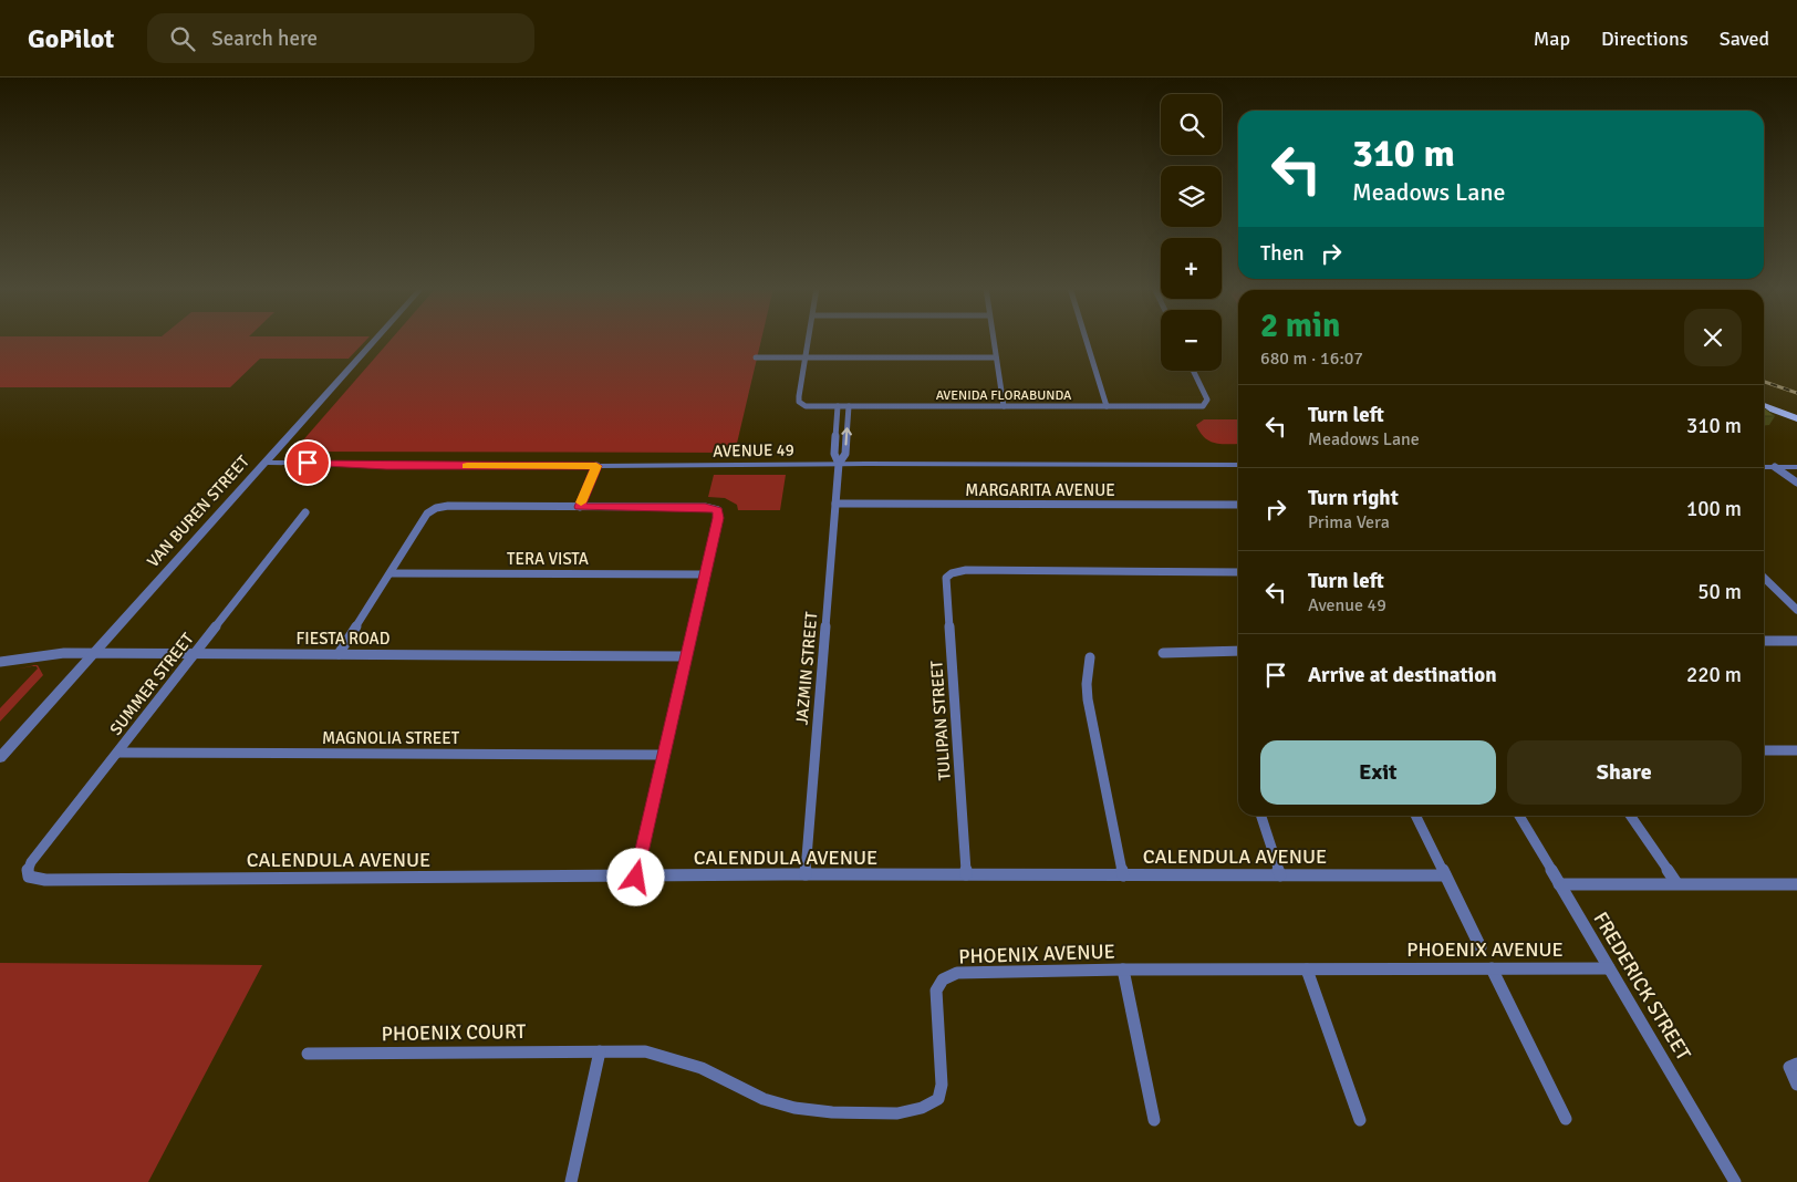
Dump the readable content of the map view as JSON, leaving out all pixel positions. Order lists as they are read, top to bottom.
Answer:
{
  "streets": {
    "street": [
      "AVENIDA FLORABUNDA",
      "AVENUE 49",
      "MARGARITA AVENUE",
      "VAN BUREN STREET",
      "TERA VISTA",
      "FIESTA ROAD",
      "JAZMIN STREET",
      "SUMMER STREET",
      "TULIPAN STREET",
      "MAGNOLIA STREET",
      "CALENDULA AVENUE",
      "PHOENIX AVENUE",
      "FREDERICK STREET",
      "PHOENIX COURT"
    ]
  },
  "crossings": [
    ["AVENUE 49", "VAN BUREN STREET"],
    ["AVENUE 49", "JAZMIN STREET"],
    ["MARGARITA AVENUE", "JAZMIN STREET"],
    ["VAN BUREN STREET", "FIESTA ROAD"],
    ["FIESTA ROAD", "SUMMER STREET"],
    ["JAZMIN STREET", "CALENDULA AVENUE"],
    ["SUMMER STREET", "MAGNOLIA STREET"],
    ["SUMMER STREET", "CALENDULA AVENUE"],
    ["TULIPAN STREET", "CALENDULA AVENUE"],
    ["PHOENIX AVENUE", "FREDERICK STREET"],
    ["PHOENIX AVENUE", "PHOENIX COURT"]
  ],
  "page": {
    "header": "GoPilot",
    "search": "Search here",
    "nav": ["Map", "Directions", "Saved"],
    "map_buttons": ["+", "−"],
    "turn": ["310 m", "Meadows Lane"],
    "then": "Then",
    "heading": ["2 min", "680 m · 16:07"],
    "list": [
      {
        "name": "Turn left",
        "note": "Meadows Lane",
        "value": "310 m"
      },
      {
        "name": "Turn right",
        "note": "Prima Vera",
        "value": "100 m"
      },
      {
        "name": "Turn left",
        "note": "Avenue 49",
        "value": "50 m"
      },
      {
        "name": "Arrive at destination",
        "value": "220 m"
      }
    ],
    "buttons": ["Exit", "Share"]
  }
}
